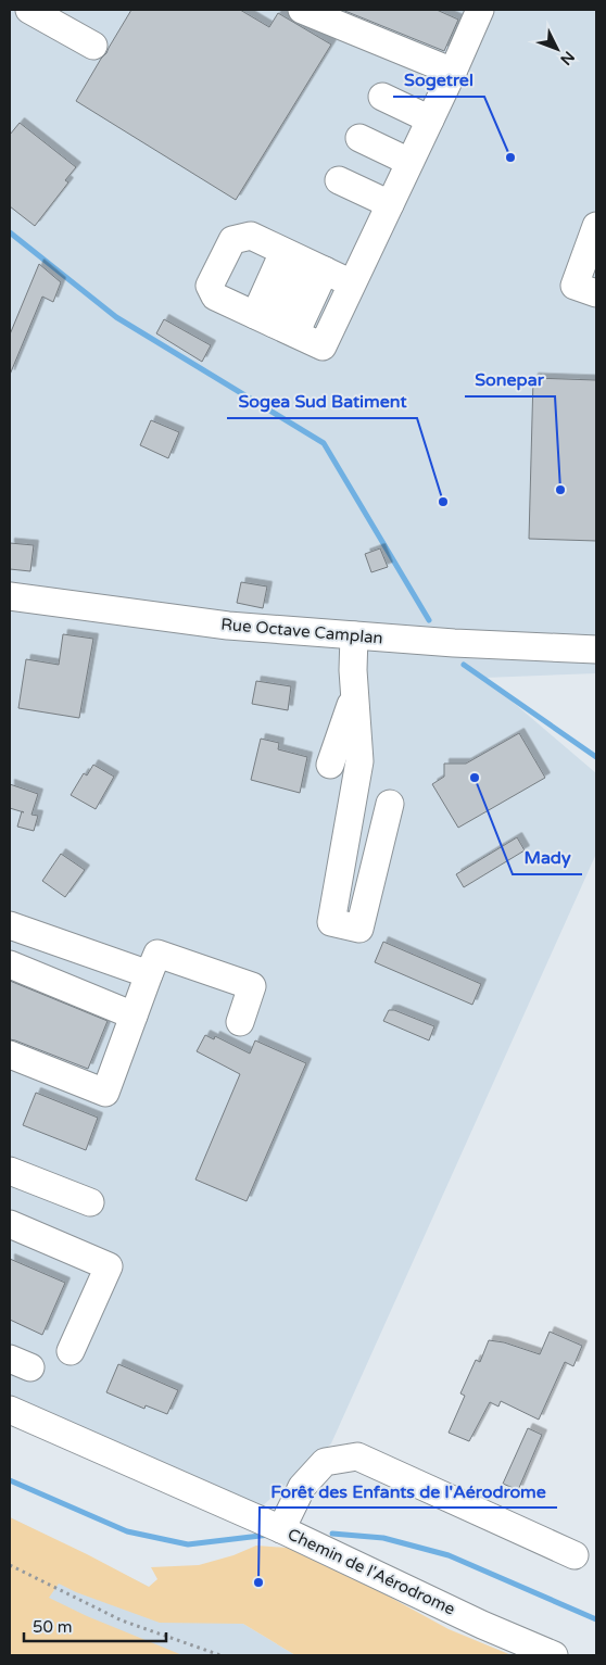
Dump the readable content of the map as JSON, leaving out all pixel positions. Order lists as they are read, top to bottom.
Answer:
{
  "streets": {
    "street": ["Rue Octave Camplan", "Chemin de l'Aérodrome"]
  },
  "places": [
    "Sogetrel",
    "Sonepar",
    "Sogea Sud Batiment",
    "Mady",
    "Forêt des Enfants de l'Aérodrome"
  ],
  "scale_bar": "50 m",
  "north": "bottom right"
}
